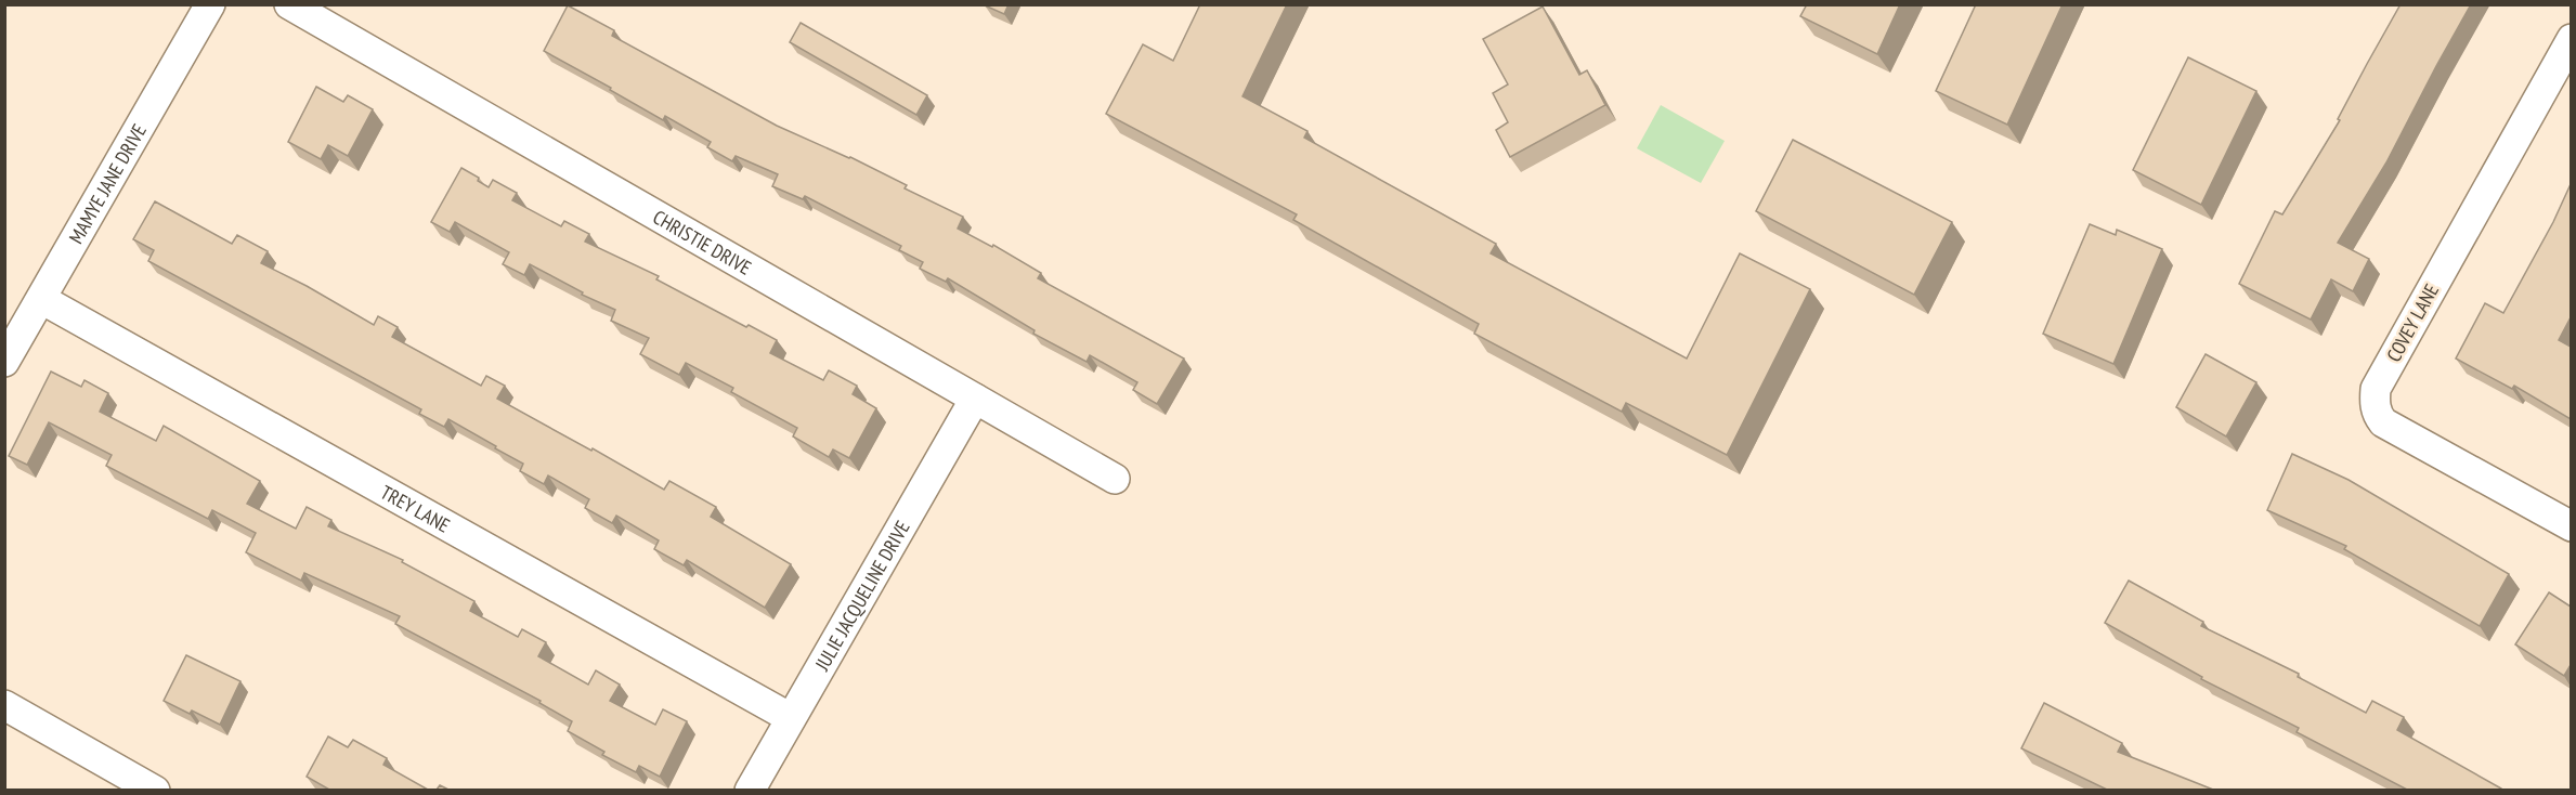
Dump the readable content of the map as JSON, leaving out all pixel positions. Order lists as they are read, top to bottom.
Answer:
{
  "streets": {
    "street": [
      "MAMYE JANE DRIVE",
      "CHRISTIE DRIVE",
      "COVEY LANE",
      "TREY LANE",
      "JULIE JACQUELINE DRIVE"
    ]
  },
  "crossings": [
    ["MAMYE JANE DRIVE", "TREY LANE"],
    ["CHRISTIE DRIVE", "JULIE JACQUELINE DRIVE"],
    ["TREY LANE", "JULIE JACQUELINE DRIVE"]
  ]
}
